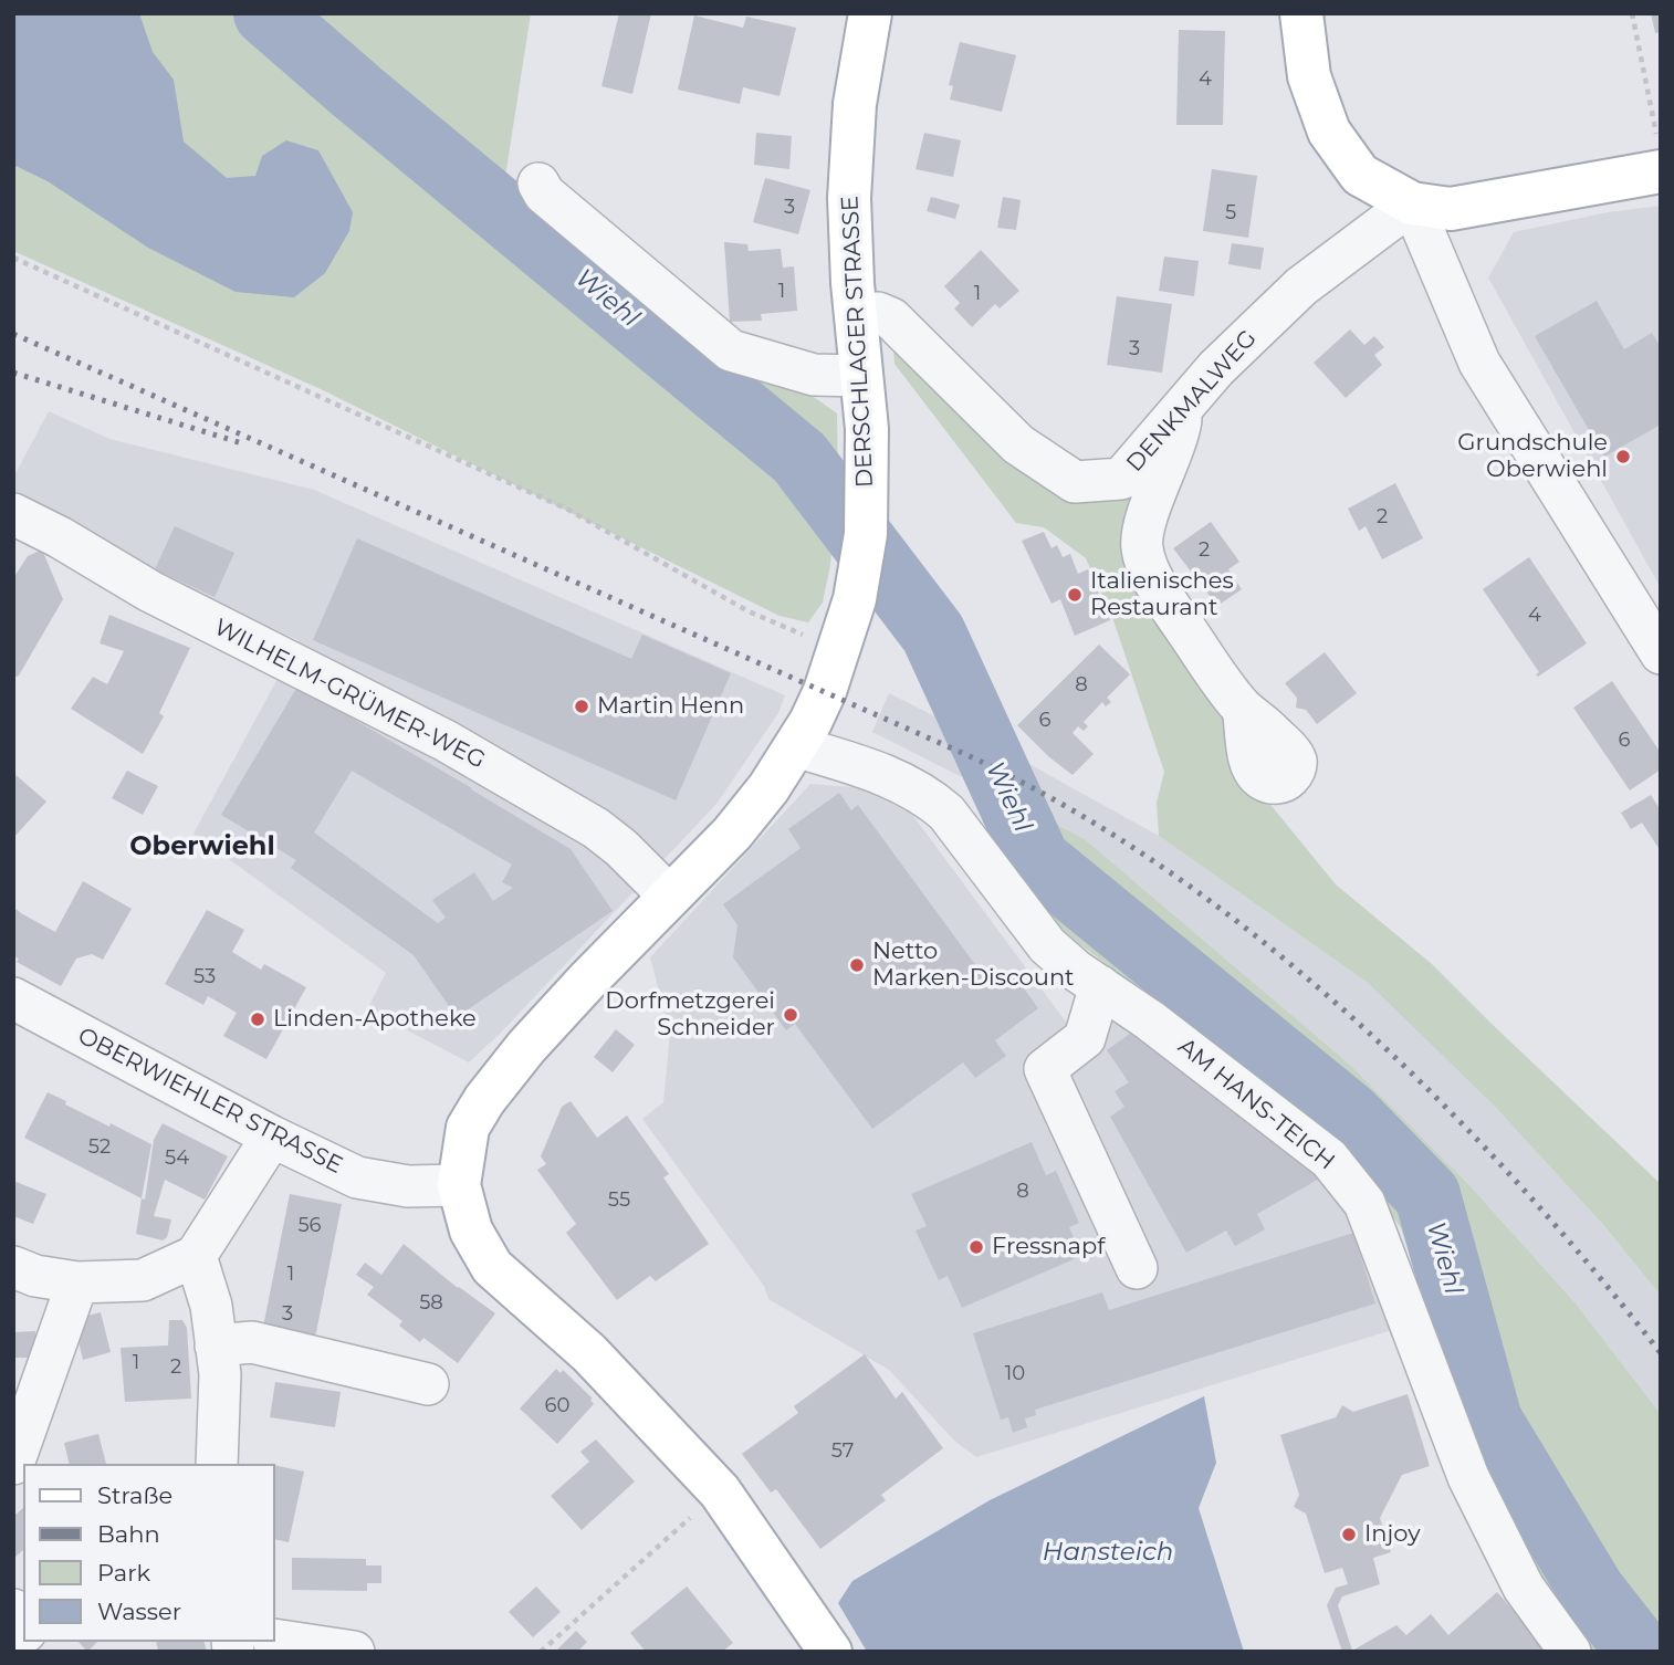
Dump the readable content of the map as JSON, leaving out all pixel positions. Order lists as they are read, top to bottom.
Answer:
{
  "streets": {
    "main road": ["DERSCHLAGER STRASSE"],
    "street": [
      "DENKMALWEG",
      "WILHELM-GRÜMER-WEG",
      "OBERWIEHLER STRASSE",
      "AM HANS-TEICH"
    ]
  },
  "crossings": [
    ["DERSCHLAGER STRASSE", "DENKMALWEG"],
    ["DERSCHLAGER STRASSE", "WILHELM-GRÜMER-WEG"],
    ["DERSCHLAGER STRASSE", "OBERWIEHLER STRASSE"],
    ["DERSCHLAGER STRASSE", "AM HANS-TEICH"]
  ],
  "districts": ["Oberwiehl"],
  "water": ["Wiehl", "Hansteich"],
  "places": [
    "Grundschule Oberwiehl",
    "Italienisches Restaurant",
    "Martin Henn",
    "Netto Marken-Discount",
    "Dorfmetzgerei Schneider",
    "Linden-Apotheke",
    "Fressnapf",
    "Injoy"
  ],
  "house_numbers": [
    "4",
    "3",
    "5",
    "1",
    "1",
    "3",
    "2",
    "2",
    "4",
    "8",
    "6",
    "6",
    "53",
    "52",
    "54",
    "8",
    "55",
    "56",
    "1",
    "58",
    "3",
    "1",
    "2",
    "10",
    "60",
    "57"
  ],
  "legend": [
    "Straße",
    "Bahn",
    "Park",
    "Wasser"
  ]
}
